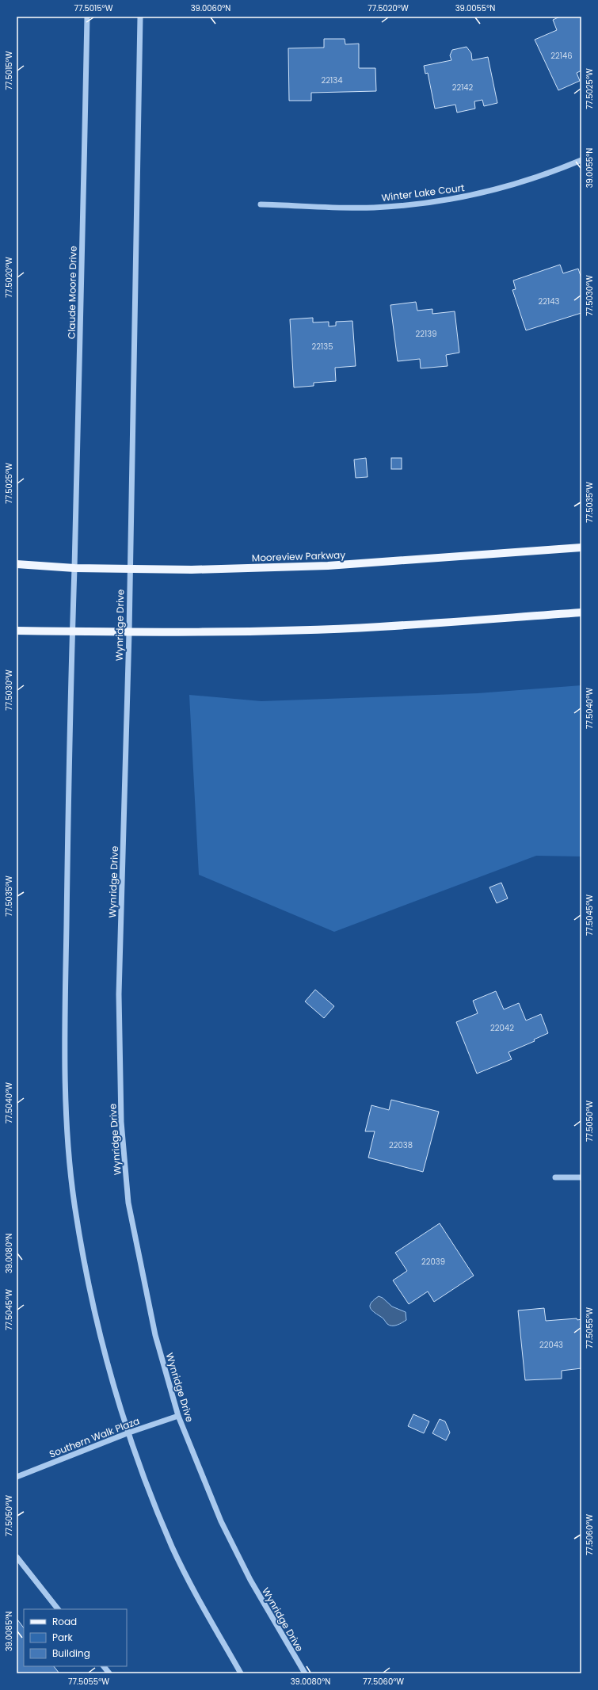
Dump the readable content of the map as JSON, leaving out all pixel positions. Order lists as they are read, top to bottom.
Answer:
{
  "streets": {
    "main road": ["Mooreview Parkway"],
    "street": [
      "Winter Lake Court",
      "Claude Moore Drive",
      "Wynridge Drive",
      "Southern Walk Plaza"
    ]
  },
  "crossings": [
    ["Claude Moore Drive", "Mooreview Parkway"],
    ["Mooreview Parkway", "Wynridge Drive"],
    ["Wynridge Drive", "Southern Walk Plaza"]
  ],
  "house_numbers": [
    "22146",
    "22134",
    "22142",
    "22143",
    "22139",
    "22135",
    "22042",
    "22038",
    "22039",
    "22043"
  ],
  "legend": ["Road", "Park", "Building"],
  "coordinates": [
    "77.5015°W",
    "39.0060°N",
    "77.5020°W",
    "39.0055°N",
    "77.5025°W",
    "77.5030°W",
    "77.5035°W",
    "77.5040°W",
    "77.5045°W",
    "77.5050°W",
    "39.0080°N",
    "77.5055°W",
    "77.5060°W",
    "39.0085°N"
  ]
}
